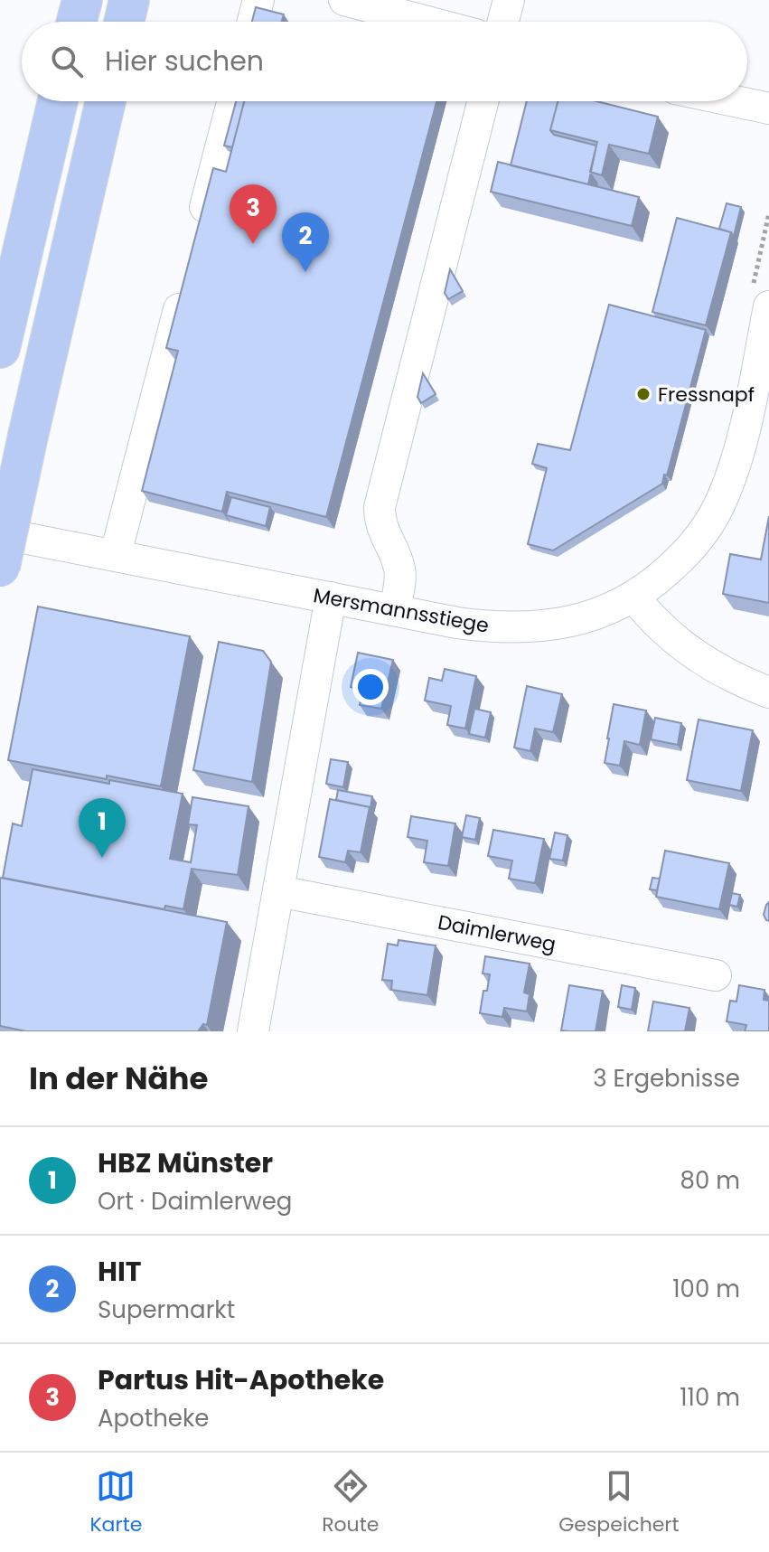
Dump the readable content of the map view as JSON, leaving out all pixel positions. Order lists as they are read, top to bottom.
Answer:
{
  "streets": {
    "street": ["Mersmannsstiege", "Daimlerweg"]
  },
  "places": ["Fressnapf"],
  "page": {
    "search": "Hier suchen",
    "pins": ["3", "2", "1"],
    "heading": ["In der Nähe", "3 Ergebnisse"],
    "list": [
      {
        "mark": "1",
        "name": "HBZ Münster",
        "note": "Ort · Daimlerweg",
        "value": "80 m"
      },
      {
        "mark": "2",
        "name": "HIT",
        "note": "Supermarkt",
        "value": "100 m"
      },
      {
        "mark": "3",
        "name": "Partus Hit-Apotheke",
        "note": "Apotheke",
        "value": "110 m"
      }
    ],
    "nav": ["Karte", "Route", "Gespeichert"]
  }
}
